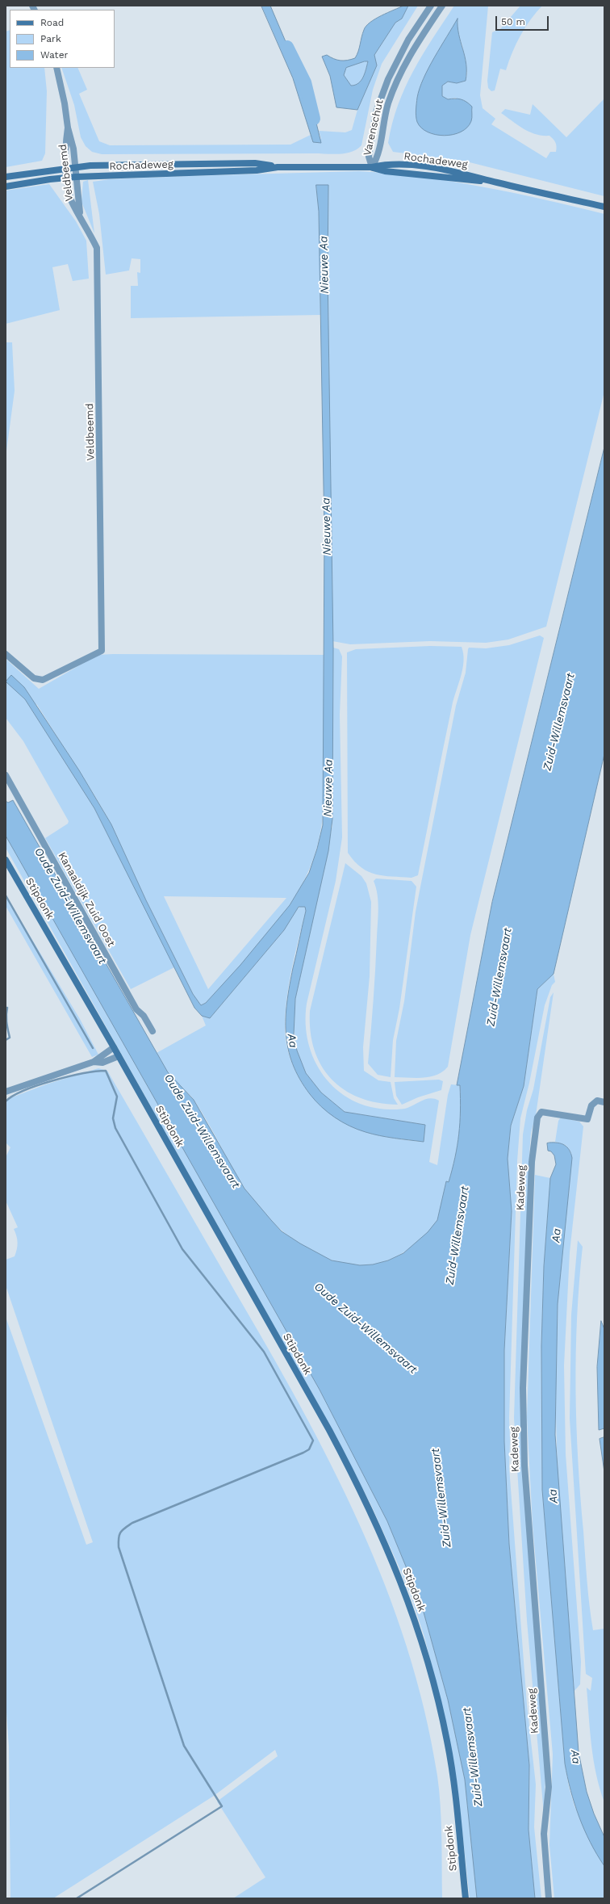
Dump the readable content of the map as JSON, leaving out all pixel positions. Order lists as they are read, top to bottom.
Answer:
{
  "streets": {
    "main road": ["Rochadeweg", "Stipdonk"],
    "street": [
      "Varenschut",
      "Veldbeemd",
      "Kanaaldijk Zuid Oost",
      "Kadeweg"
    ]
  },
  "crossings": [
    ["Varenschut", "Rochadeweg"],
    ["Rochadeweg", "Veldbeemd"]
  ],
  "water": [
    "Nieuwe Aa",
    "Zuid-Willemsvaart",
    "Oude Zuid-Willemsvaart",
    "Aa"
  ],
  "legend": ["Road", "Park", "Water"],
  "scale_bar": "50 m"
}
